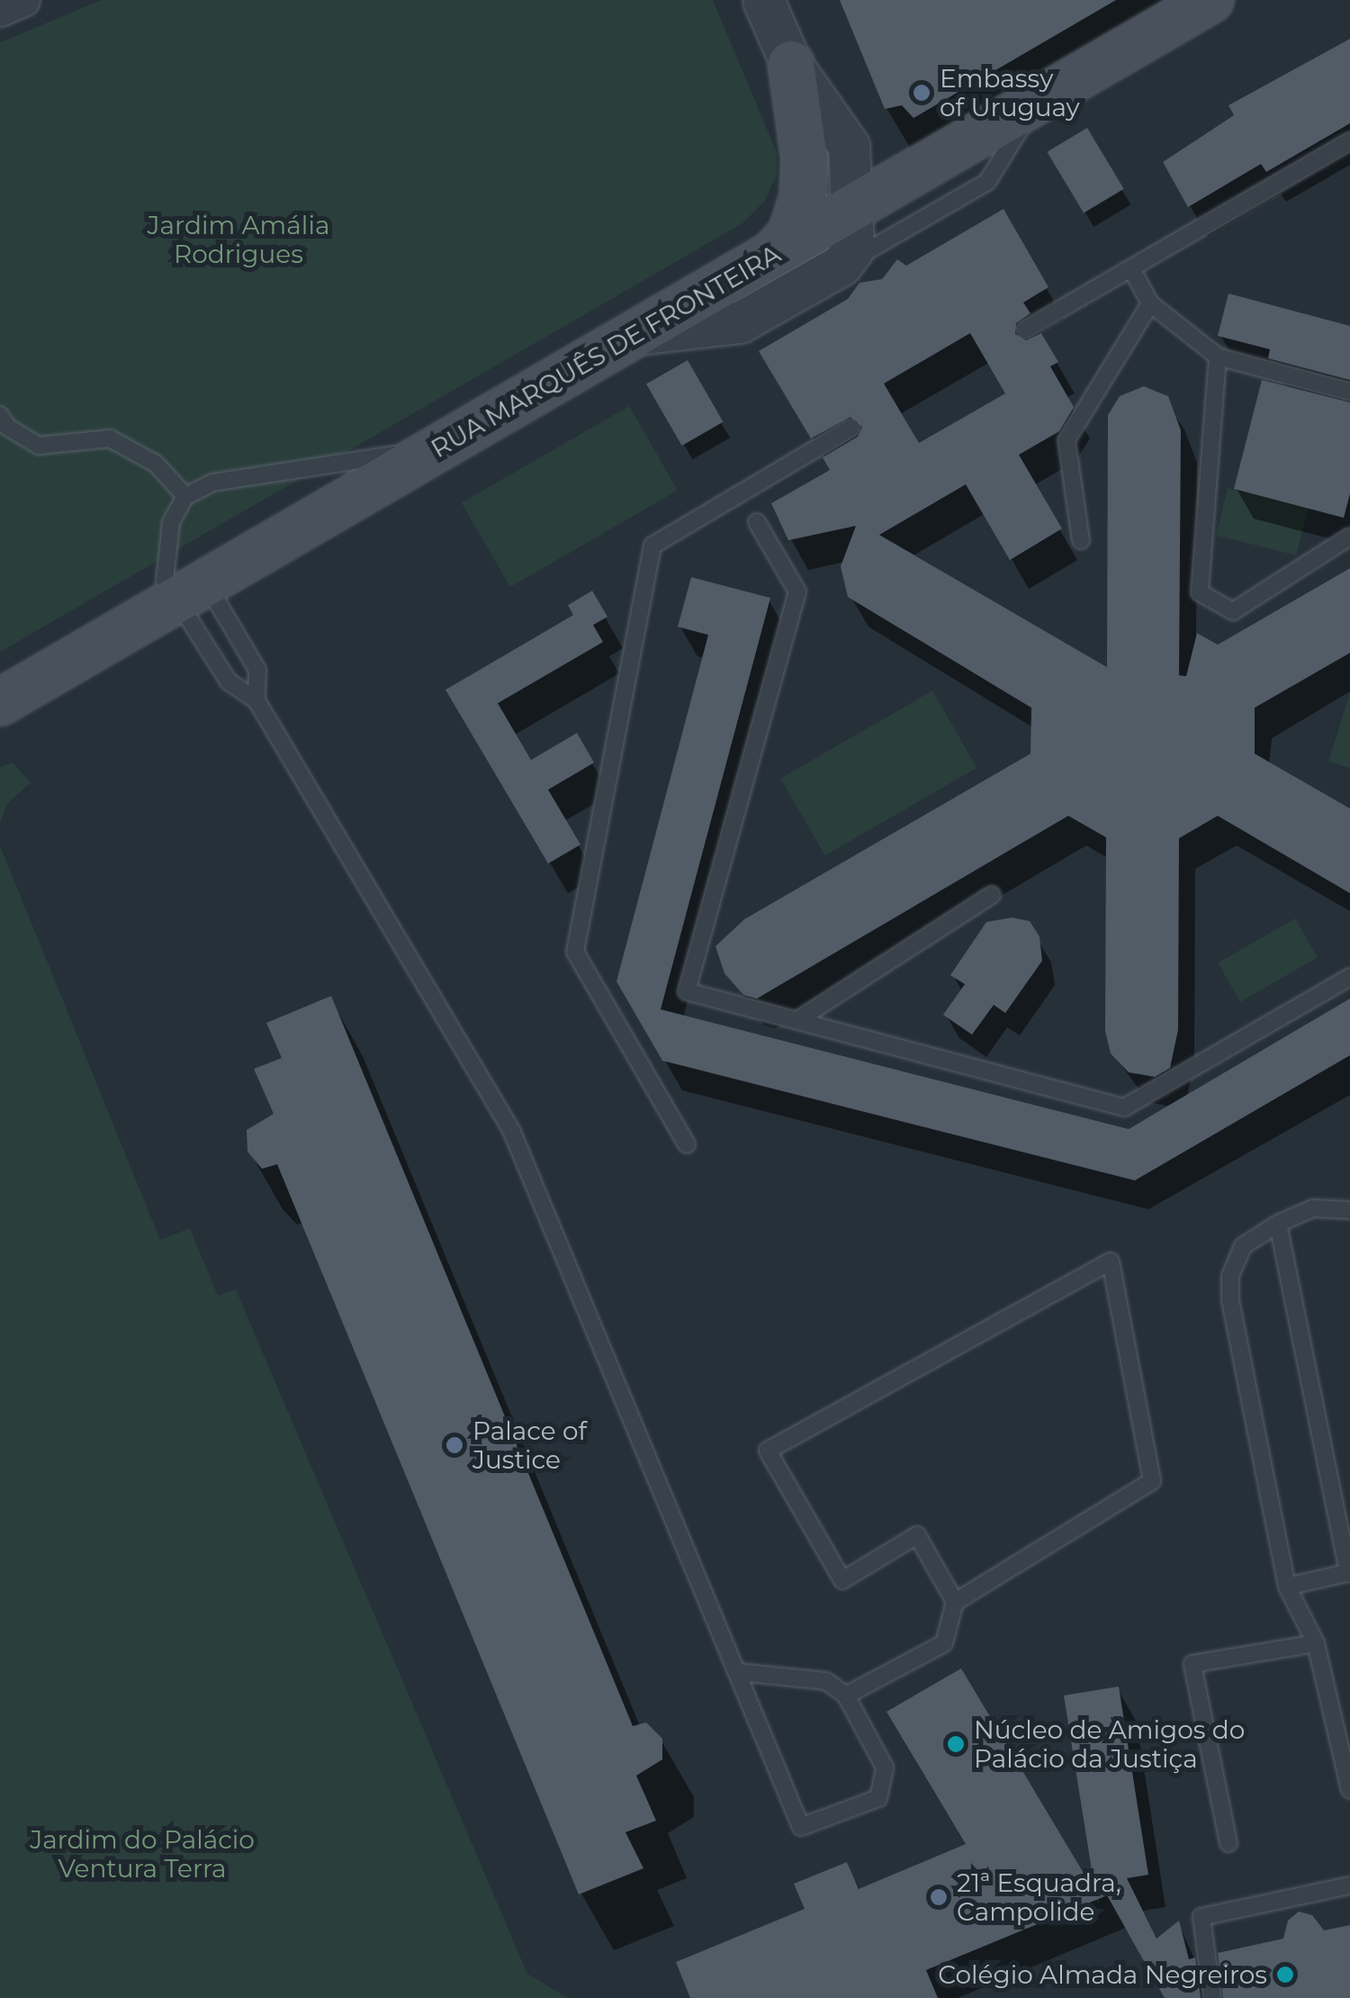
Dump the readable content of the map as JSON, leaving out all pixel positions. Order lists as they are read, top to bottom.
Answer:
{
  "streets": {
    "main road": ["RUA MARQUÊS DE FRONTEIRA"]
  },
  "parks": ["Jardim Amália Rodrigues", "Jardim do Palácio Ventura Terra"],
  "places": [
    "Embassy of Uruguay",
    "Palace of Justice",
    "Núcleo de Amigos do Palácio da Justiça",
    "21ª Esquadra, Campolide",
    "Colégio Almada Negreiros"
  ]
}
